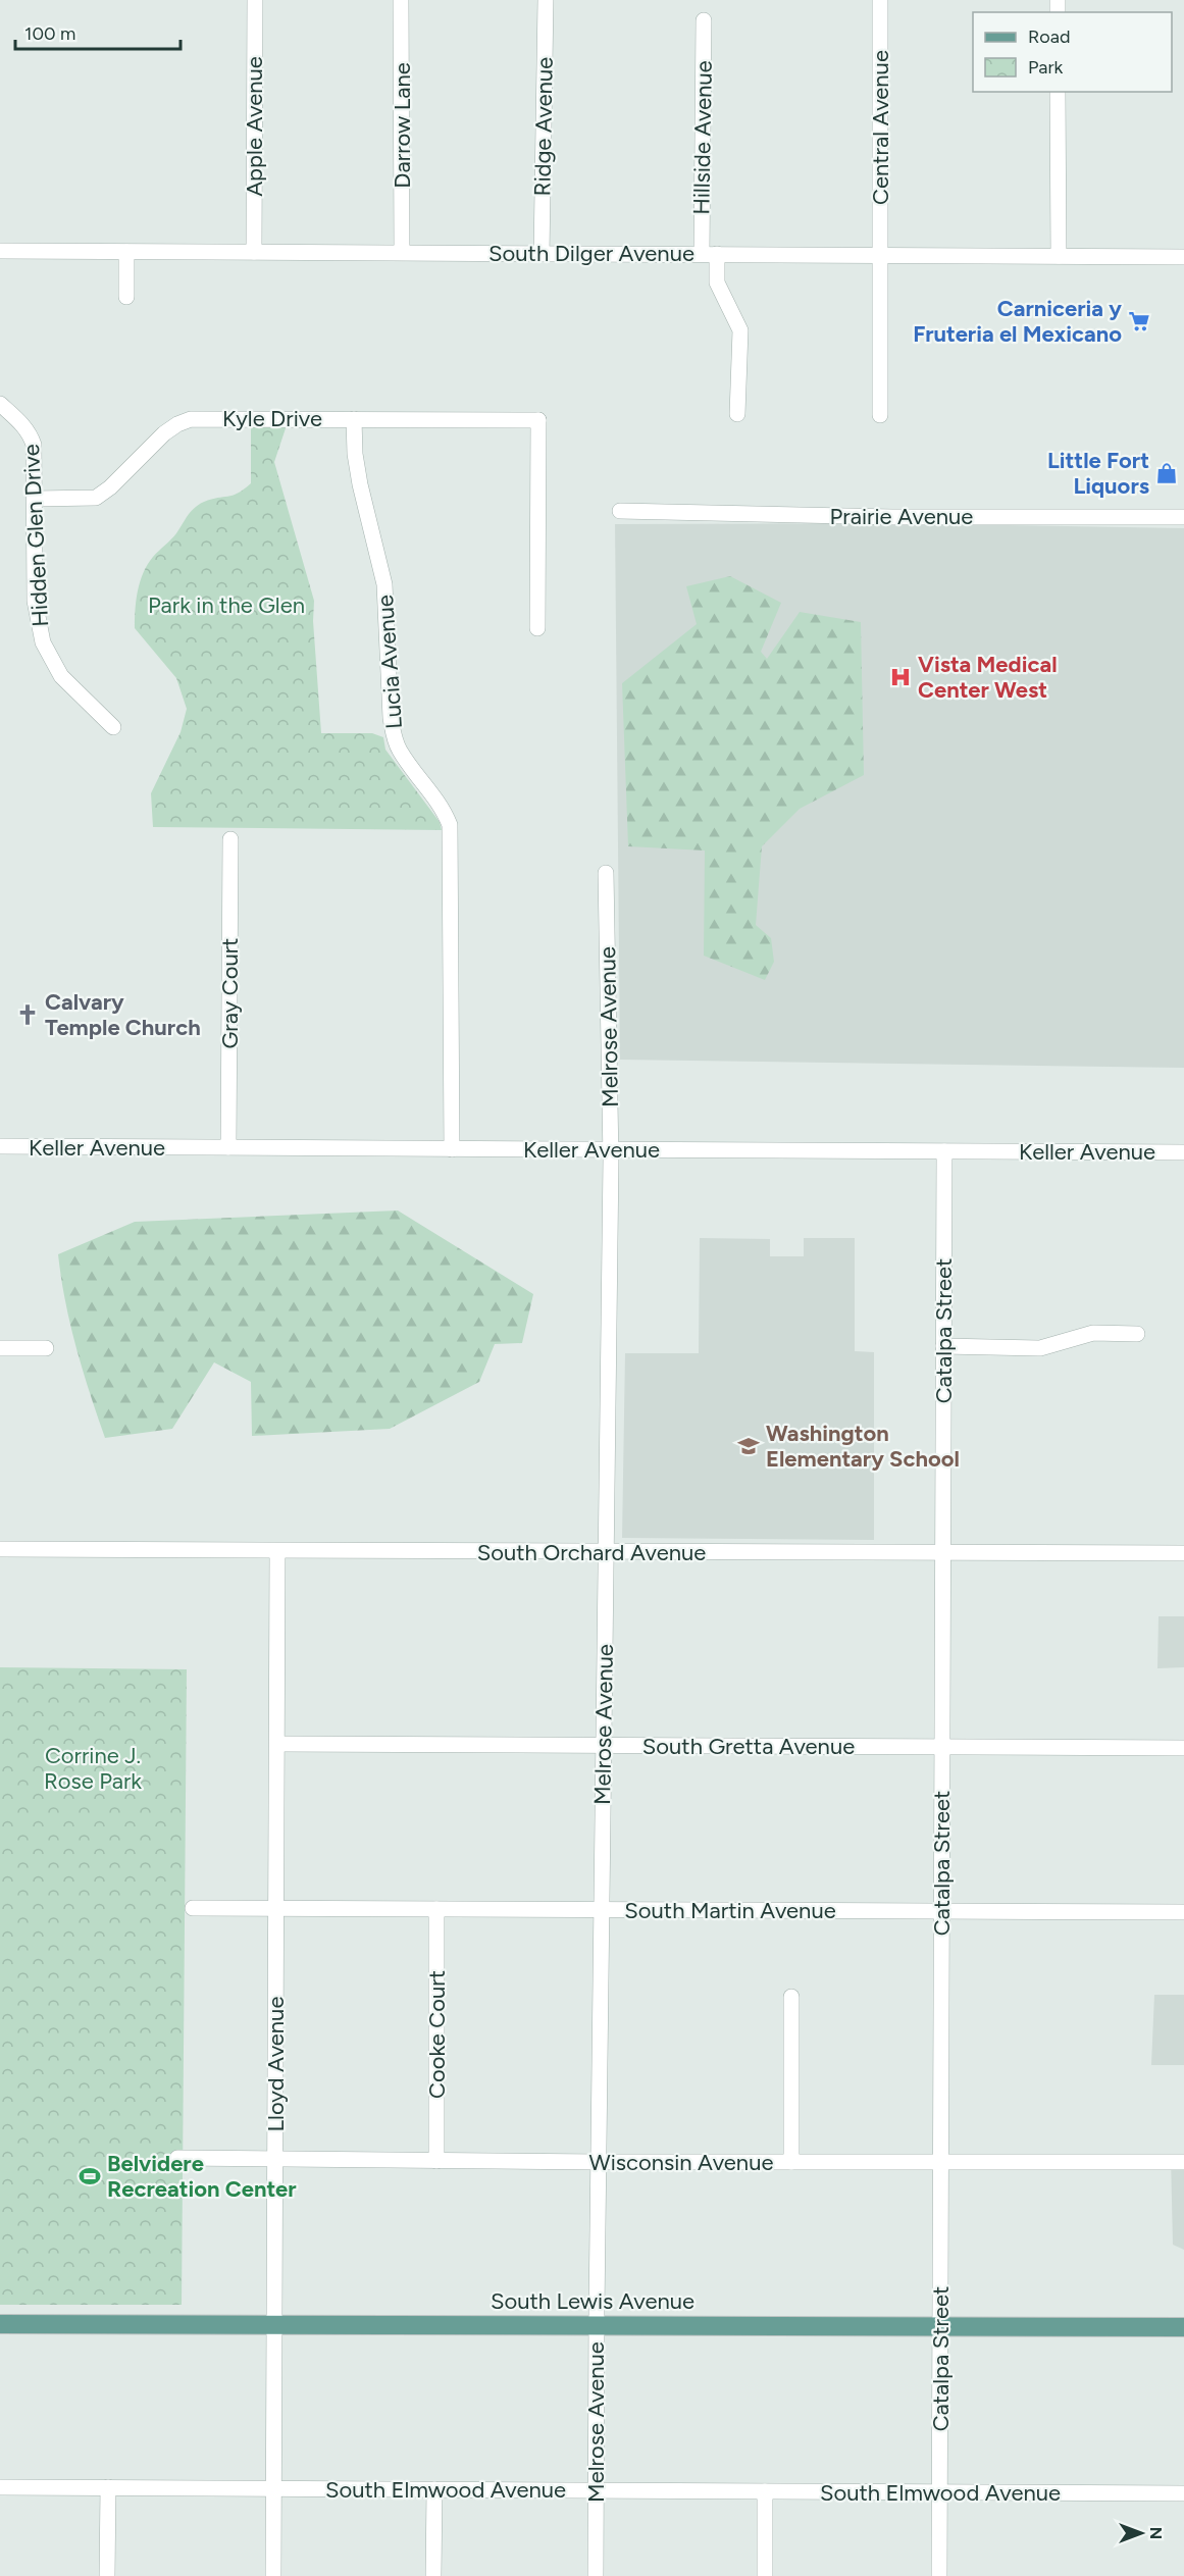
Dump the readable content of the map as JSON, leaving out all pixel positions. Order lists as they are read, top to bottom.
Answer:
{
  "streets": {
    "main road": ["South Lewis Avenue"],
    "street": [
      "Darrow Lane",
      "Apple Avenue",
      "Ridge Avenue",
      "Central Avenue",
      "Hillside Avenue",
      "South Dilger Avenue",
      "Kyle Drive",
      "Prairie Avenue",
      "Hidden Glen Drive",
      "Lucia Avenue",
      "Gray Court",
      "Melrose Avenue",
      "Keller Avenue",
      "Catalpa Street",
      "South Orchard Avenue",
      "South Gretta Avenue",
      "South Martin Avenue",
      "Cooke Court",
      "Lloyd Avenue",
      "Wisconsin Avenue",
      "South Elmwood Avenue"
    ]
  },
  "crossings": [
    ["Darrow Lane", "South Dilger Avenue"],
    ["Apple Avenue", "South Dilger Avenue"],
    ["Ridge Avenue", "South Dilger Avenue"],
    ["Central Avenue", "South Dilger Avenue"],
    ["Hillside Avenue", "South Dilger Avenue"],
    ["Kyle Drive", "Hidden Glen Drive"],
    ["Kyle Drive", "Lucia Avenue"],
    ["Lucia Avenue", "Keller Avenue"],
    ["Gray Court", "Keller Avenue"],
    ["Melrose Avenue", "Keller Avenue"],
    ["Melrose Avenue", "South Orchard Avenue"],
    ["Melrose Avenue", "South Gretta Avenue"],
    ["Melrose Avenue", "South Martin Avenue"],
    ["Melrose Avenue", "Wisconsin Avenue"],
    ["Melrose Avenue", "South Lewis Avenue"],
    ["Melrose Avenue", "South Elmwood Avenue"],
    ["Keller Avenue", "Catalpa Street"],
    ["Catalpa Street", "South Orchard Avenue"],
    ["Catalpa Street", "South Gretta Avenue"],
    ["Catalpa Street", "South Martin Avenue"],
    ["Catalpa Street", "Wisconsin Avenue"],
    ["Catalpa Street", "South Lewis Avenue"],
    ["Catalpa Street", "South Elmwood Avenue"],
    ["South Orchard Avenue", "Lloyd Avenue"],
    ["South Gretta Avenue", "Lloyd Avenue"],
    ["South Martin Avenue", "Cooke Court"],
    ["South Martin Avenue", "Lloyd Avenue"],
    ["Cooke Court", "Wisconsin Avenue"],
    ["Lloyd Avenue", "Wisconsin Avenue"],
    ["Lloyd Avenue", "South Lewis Avenue"],
    ["Lloyd Avenue", "South Elmwood Avenue"]
  ],
  "parks": ["Park in the Glen", "Corrine J. Rose Park"],
  "places": {
    "supermarket": ["Carniceria y Fruteria el Mexicano"],
    "shop": ["Little Fort Liquors"],
    "hospital": ["Vista Medical Center West"],
    "church": ["Calvary Temple Church"],
    "school or university": ["Washington Elementary School"],
    "sports": ["Belvidere Recreation Center"]
  },
  "legend": ["Road", "Park"],
  "scale_bar": "100 m",
  "north": "right"
}
